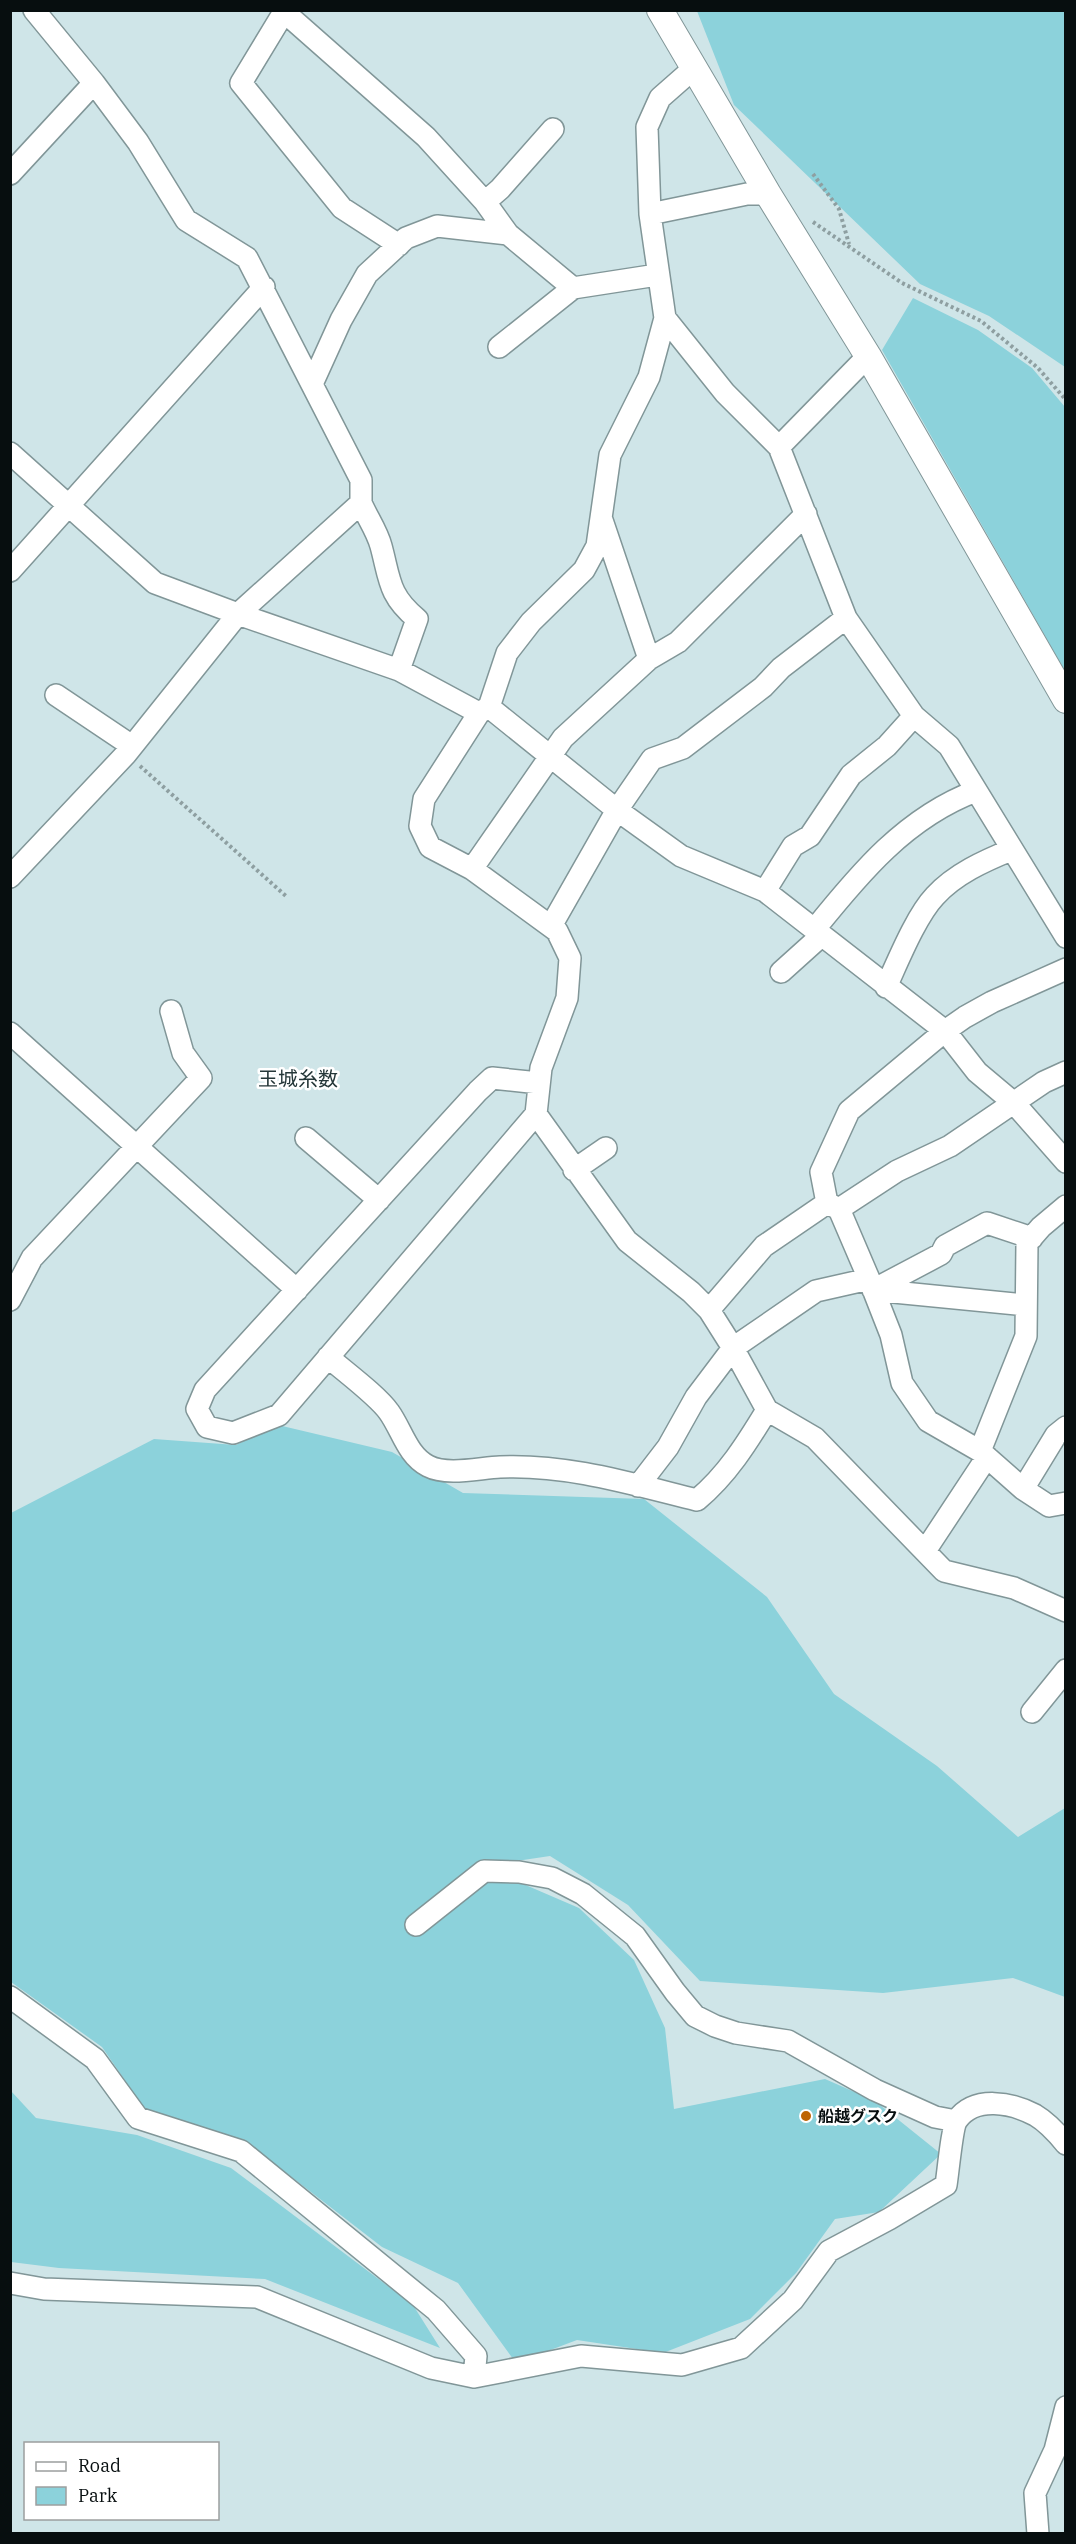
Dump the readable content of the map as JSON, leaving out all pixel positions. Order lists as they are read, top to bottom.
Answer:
{
  "districts": ["玉城糸数"],
  "places": ["船越グスク"],
  "legend": ["Road", "Park"]
}
